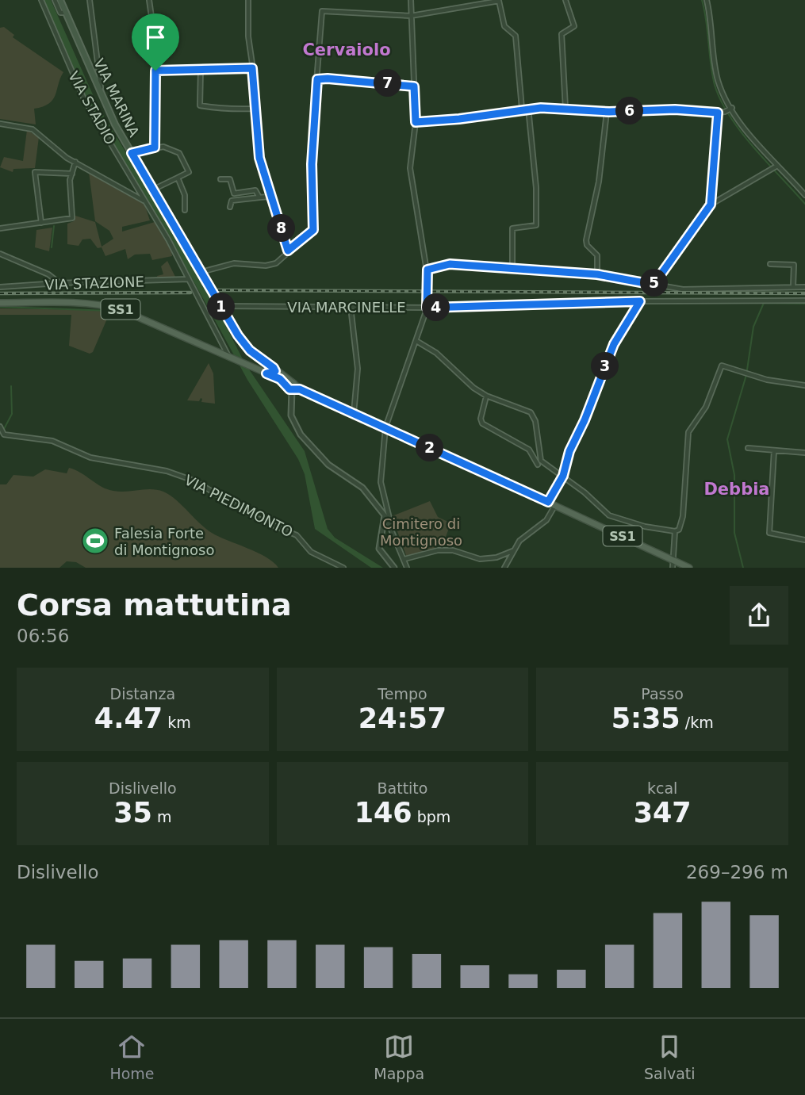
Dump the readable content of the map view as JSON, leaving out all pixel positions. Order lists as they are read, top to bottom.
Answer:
{
  "streets": {
    "main road": ["VIA MARINA", "SS1"],
    "street": [
      "VIA STADIO",
      "VIA STAZIONE",
      "VIA MARCINELLE",
      "VIA PIEDIMONTO"
    ]
  },
  "crossings": [
    ["VIA MARINA", "VIA MARCINELLE"],
    ["VIA MARINA", "SS1"],
    ["VIA STADIO", "VIA STAZIONE"],
    ["VIA STADIO", "SS1"]
  ],
  "districts": ["Cervaiolo", "Debbia"],
  "parks": ["Cimitero di Montignoso"],
  "places": {
    "sports": ["Falesia Forte di Montignoso"]
  },
  "page": {
    "pins": [
      "7",
      "6",
      "8",
      "5",
      "1",
      "4",
      "3",
      "2"
    ],
    "heading": ["Corsa mattutina", "06:56"],
    "stats": [
      ["Distanza", "4.47 km"],
      ["Tempo", "24:57"],
      ["Passo", "5:35 /km"],
      ["Dislivello", "35 m"],
      ["Battito", "146 bpm"],
      ["kcal", "347"]
    ],
    "chart": ["Dislivello", "269–296 m"],
    "tabs": ["Home", "Mappa", "Salvati"]
  }
}
